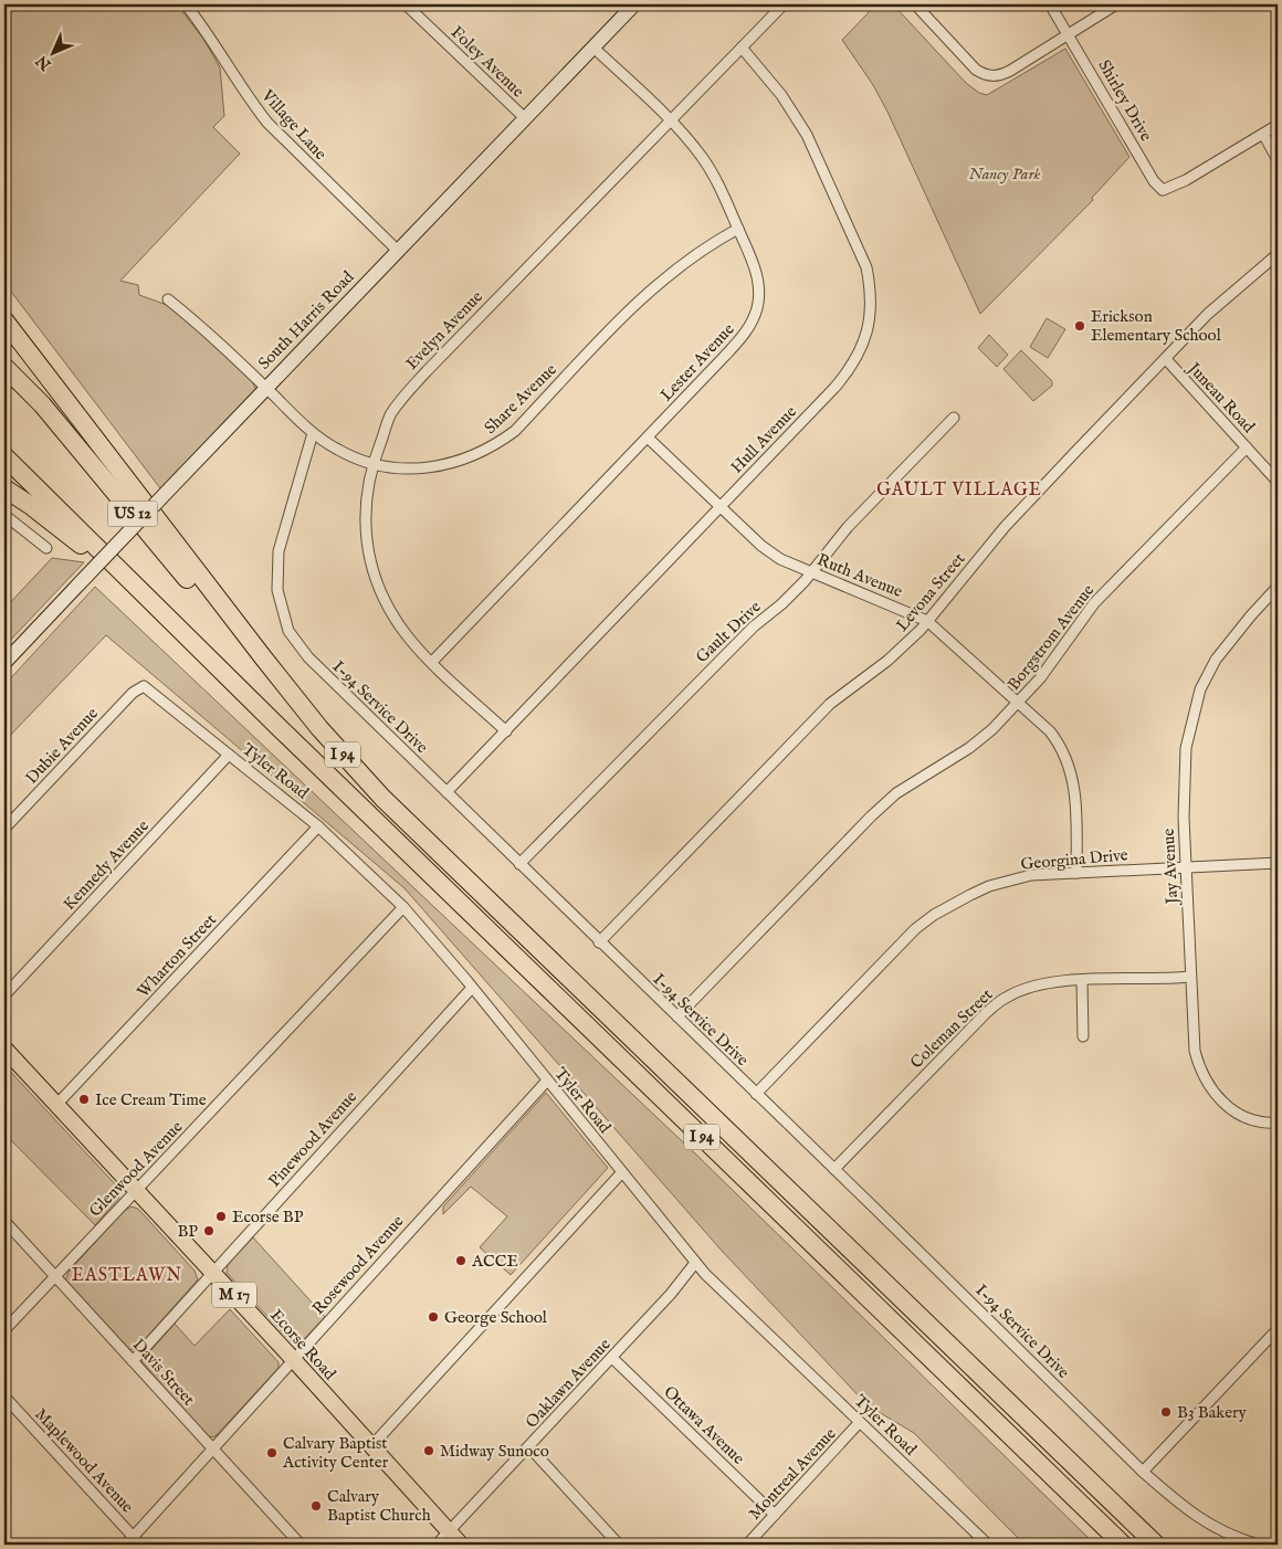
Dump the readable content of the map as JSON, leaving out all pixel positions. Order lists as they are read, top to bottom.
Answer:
{
  "streets": {
    "highway": ["US 12", "I 94"],
    "main road": ["South Harris Road", "M 17", "Ecorse Road"],
    "street": [
      "Foley Avenue",
      "Shirley Drive",
      "Village Lane",
      "Evelyn Avenue",
      "Lester Avenue",
      "Juneau Road",
      "Share Avenue",
      "Hull Avenue",
      "Ruth Avenue",
      "Levona Street",
      "Gault Drive",
      "Borgstrom Avenue",
      "I-94 Service Drive",
      "Dubie Avenue",
      "Tyler Road",
      "Georgina Drive",
      "Kennedy Avenue",
      "Jay Avenue",
      "Wharton Street",
      "Coleman Street",
      "Pinewood Avenue",
      "Glenwood Avenue",
      "Rosewood Avenue",
      "Davis Street",
      "Oaklawn Avenue",
      "Ottawa Avenue",
      "Maplewood Avenue",
      "Montreal Avenue"
    ]
  },
  "crossings": [
    ["Foley Avenue", "South Harris Road"],
    ["Village Lane", "South Harris Road"],
    ["South Harris Road", "Lester Avenue"],
    ["South Harris Road", "Share Avenue"],
    ["Evelyn Avenue", "Lester Avenue"],
    ["Evelyn Avenue", "Share Avenue"],
    ["Evelyn Avenue", "Hull Avenue"],
    ["Lester Avenue", "Share Avenue"],
    ["Lester Avenue", "Ruth Avenue"],
    ["Juneau Road", "Levona Street"],
    ["Juneau Road", "Borgstrom Avenue"],
    ["Share Avenue", "I-94 Service Drive"],
    ["Hull Avenue", "Ruth Avenue"],
    ["Hull Avenue", "I-94 Service Drive"],
    ["US 12", "I 94"],
    ["Ruth Avenue", "Levona Street"],
    ["Ruth Avenue", "Gault Drive"],
    ["Ruth Avenue", "Borgstrom Avenue"],
    ["Ruth Avenue", "Georgina Drive"],
    ["Levona Street", "I-94 Service Drive"],
    ["Gault Drive", "I-94 Service Drive"],
    ["Borgstrom Avenue", "I-94 Service Drive"],
    ["I-94 Service Drive", "Georgina Drive"],
    ["I-94 Service Drive", "Coleman Street"],
    ["Dubie Avenue", "Tyler Road"],
    ["Tyler Road", "Kennedy Avenue"],
    ["Tyler Road", "Wharton Street"],
    ["Tyler Road", "Pinewood Avenue"],
    ["Tyler Road", "Glenwood Avenue"],
    ["Tyler Road", "Rosewood Avenue"],
    ["Tyler Road", "Oaklawn Avenue"],
    ["Tyler Road", "Montreal Avenue"],
    ["Georgina Drive", "Jay Avenue"],
    ["Jay Avenue", "Coleman Street"],
    ["Wharton Street", "Ecorse Road"],
    ["Pinewood Avenue", "Ecorse Road"],
    ["Pinewood Avenue", "Davis Street"],
    ["Glenwood Avenue", "Ecorse Road"],
    ["Glenwood Avenue", "Davis Street"],
    ["Rosewood Avenue", "Ecorse Road"],
    ["Rosewood Avenue", "Davis Street"],
    ["Rosewood Avenue", "Maplewood Avenue"],
    ["Ecorse Road", "Oaklawn Avenue"],
    ["Oaklawn Avenue", "Ottawa Avenue"],
    ["Ottawa Avenue", "Montreal Avenue"]
  ],
  "districts": ["GAULT VILLAGE", "EASTLAWN"],
  "parks": ["Nancy Park"],
  "places": [
    "Erickson Elementary School",
    "Ice Cream Time",
    "Ecorse BP",
    "BP",
    "ACCE",
    "George School",
    "B3 Bakery",
    "Midway Sunoco",
    "Calvary Baptist Activity Center",
    "Calvary Baptist Church"
  ],
  "north": "bottom left"
}
